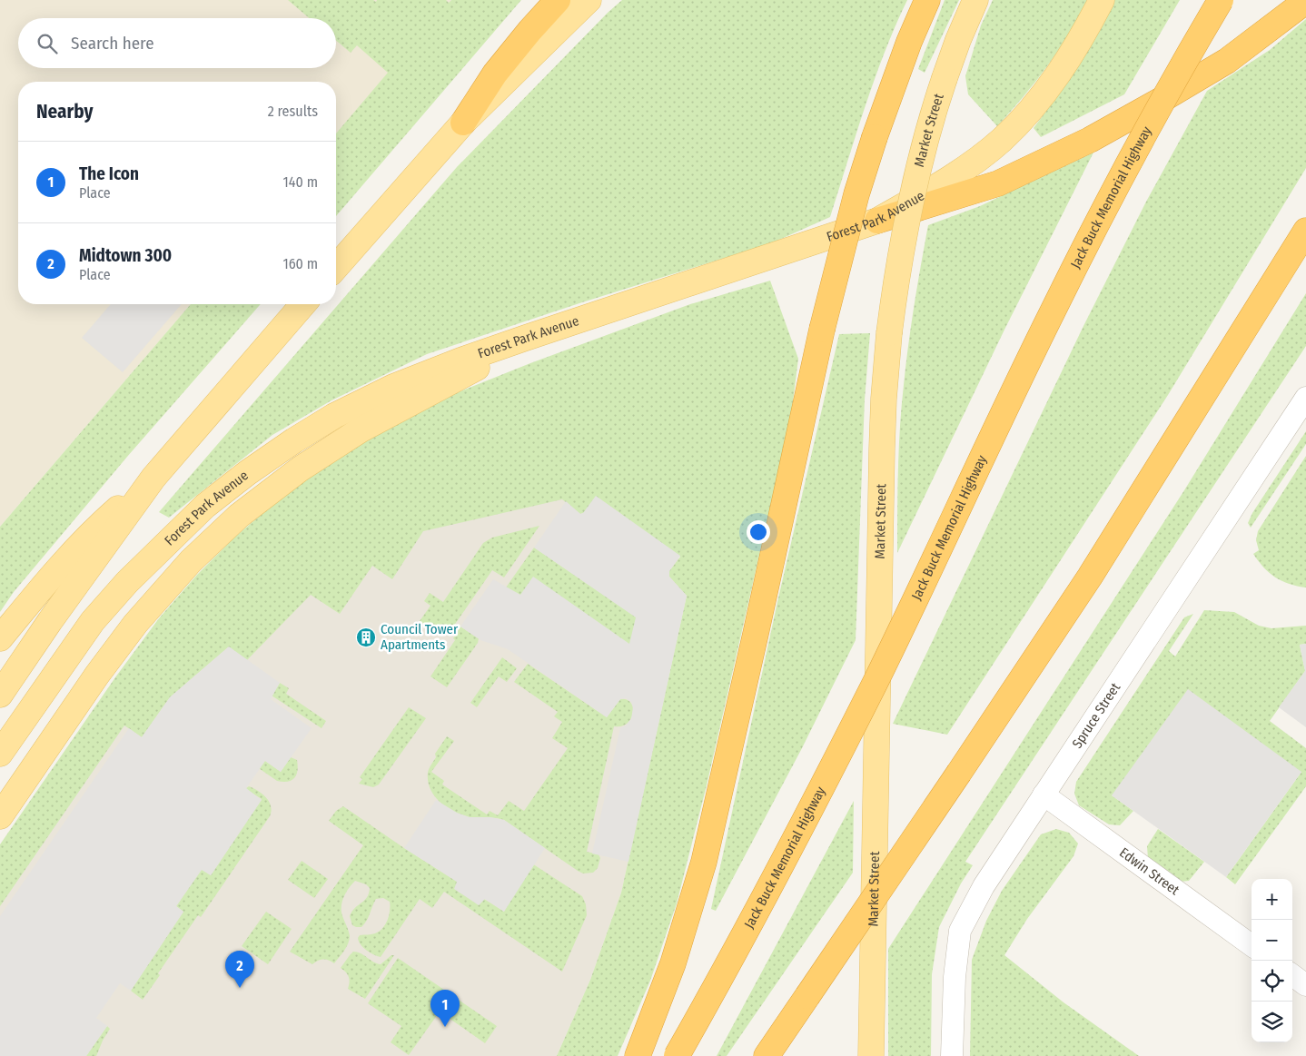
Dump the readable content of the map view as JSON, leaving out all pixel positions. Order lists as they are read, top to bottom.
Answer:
{
  "streets": {
    "highway": ["Jack Buck Memorial Highway"],
    "main road": ["Market Street", "Forest Park Avenue"],
    "street": ["Spruce Street", "Edwin Street"]
  },
  "crossings": [
    ["Spruce Street", "Edwin Street"]
  ],
  "places": {
    "building": ["Council Tower Apartments"]
  },
  "page": {
    "search": "Search here",
    "heading": ["Nearby", "2 results"],
    "list": [
      {
        "mark": "1",
        "name": "The Icon",
        "note": "Place",
        "value": "140 m"
      },
      {
        "mark": "2",
        "name": "Midtown 300",
        "note": "Place",
        "value": "160 m"
      }
    ],
    "map_buttons": ["+", "−"],
    "pins": ["2", "1"]
  }
}
